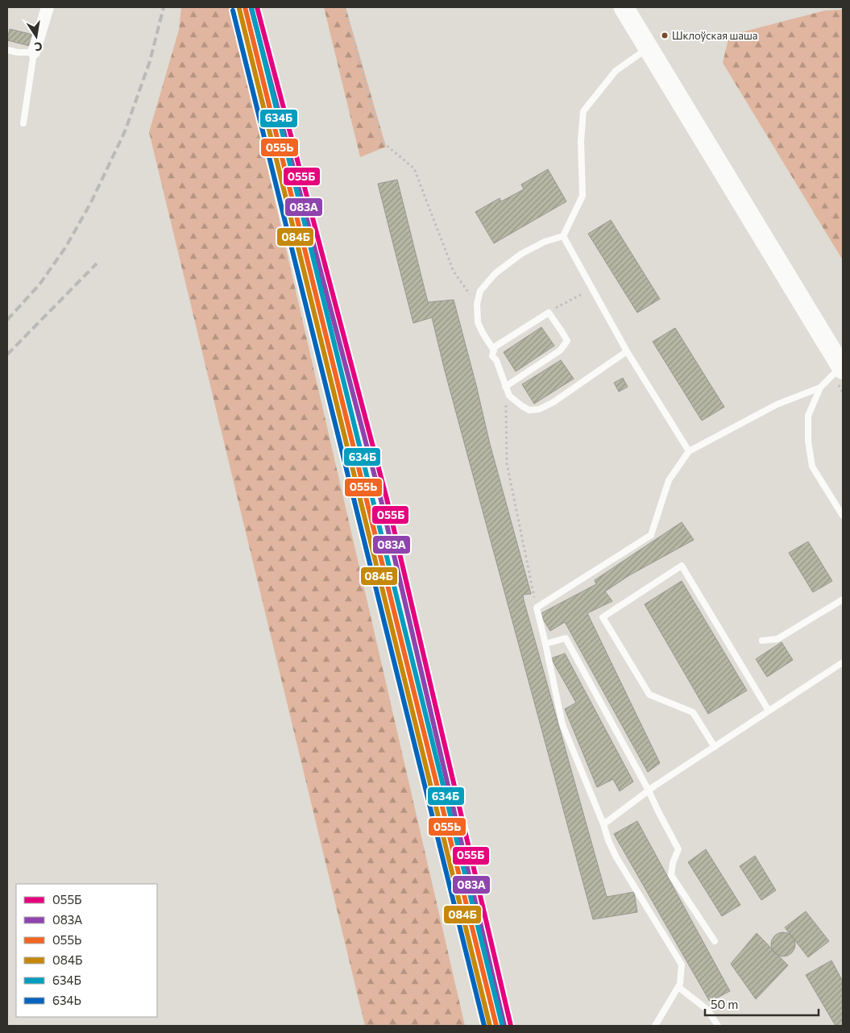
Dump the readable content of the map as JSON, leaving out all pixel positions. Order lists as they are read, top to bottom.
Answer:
{
  "places": ["Шклоўская шаша"],
  "lines": [
    "transit line 055Б",
    "transit line 055Ь",
    "transit line 634Б",
    "transit line 083А",
    "transit line 084Б",
    "transit line 634Ь"
  ],
  "legend": [
    "055Б",
    "083А",
    "055Ь",
    "084Б",
    "634Б",
    "634Ь"
  ],
  "scale_bar": "50 m",
  "north": "bottom"
}
